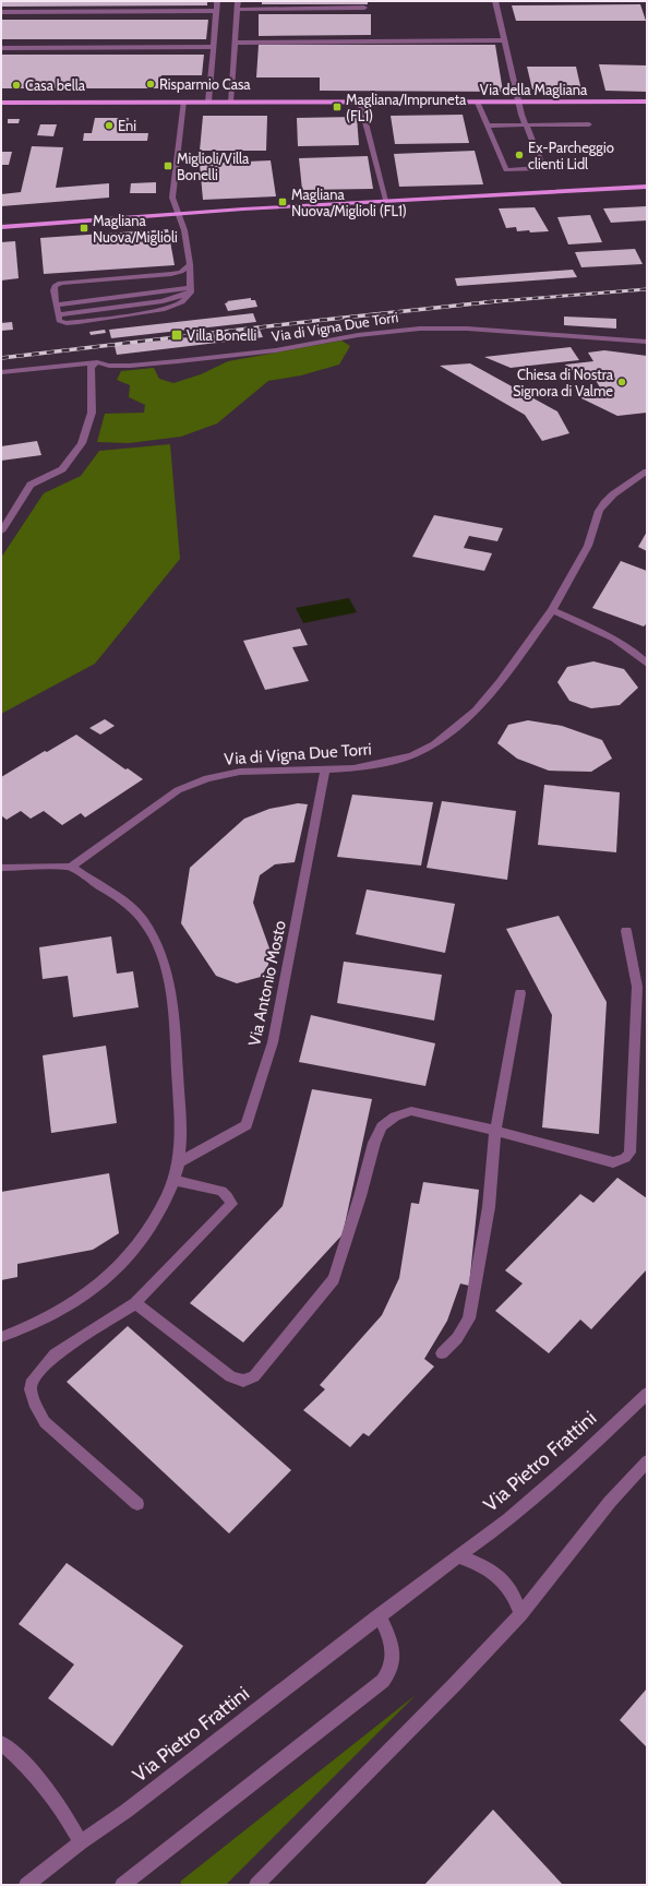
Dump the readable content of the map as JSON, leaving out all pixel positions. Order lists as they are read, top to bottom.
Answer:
{
  "streets": {
    "main road": ["Via della Magliana"],
    "street": ["Via di Vigna Due Torri", "Via Antonio Mosto", "Via Pietro Frattini"]
  },
  "crossings": [
    ["Via di Vigna Due Torri", "Via Antonio Mosto"]
  ],
  "places": {
    "other": [
      "Risparmio Casa",
      "Casa bella",
      "Eni",
      "Ex-Parcheggio clienti Lidl",
      "Chiesa di Nostra Signora di Valme"
    ],
    "transit": [
      "Magliana/Impruneta (FL1)",
      "Miglioli/Villa Bonelli",
      "Magliana Nuova/Miglioli (FL1)",
      "Magliana Nuova/Miglioli",
      "Villa Bonelli"
    ]
  }
}
